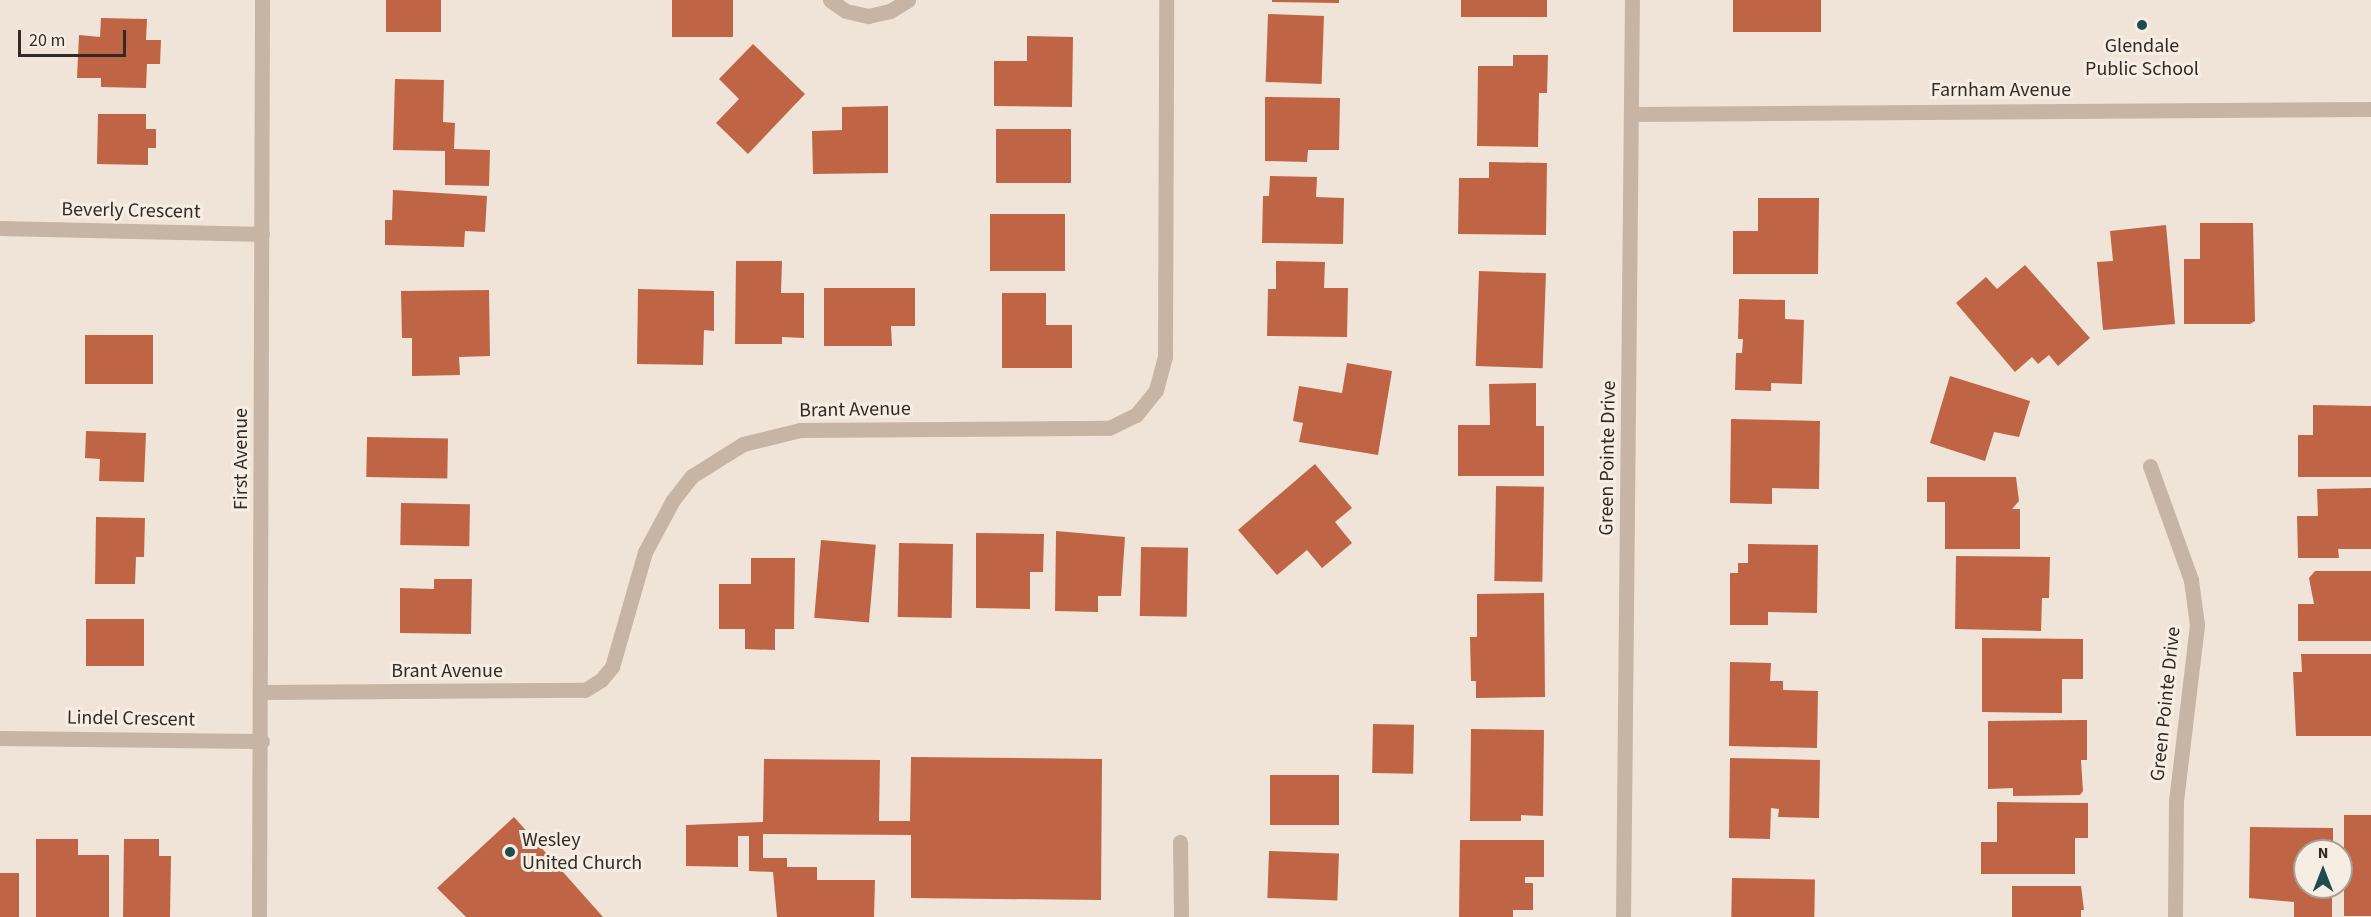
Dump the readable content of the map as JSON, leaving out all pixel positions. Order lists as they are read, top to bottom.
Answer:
{
  "streets": {
    "street": [
      "Farnham Avenue",
      "Beverly Crescent",
      "Brant Avenue",
      "Green Pointe Drive",
      "First Avenue",
      "Lindel Crescent"
    ]
  },
  "crossings": [
    ["Farnham Avenue", "Green Pointe Drive"],
    ["Beverly Crescent", "First Avenue"],
    ["Brant Avenue", "First Avenue"],
    ["First Avenue", "Lindel Crescent"]
  ],
  "places": ["Glendale Public School", "Wesley United Church"],
  "scale_bar": "20 m",
  "north": "top"
}
